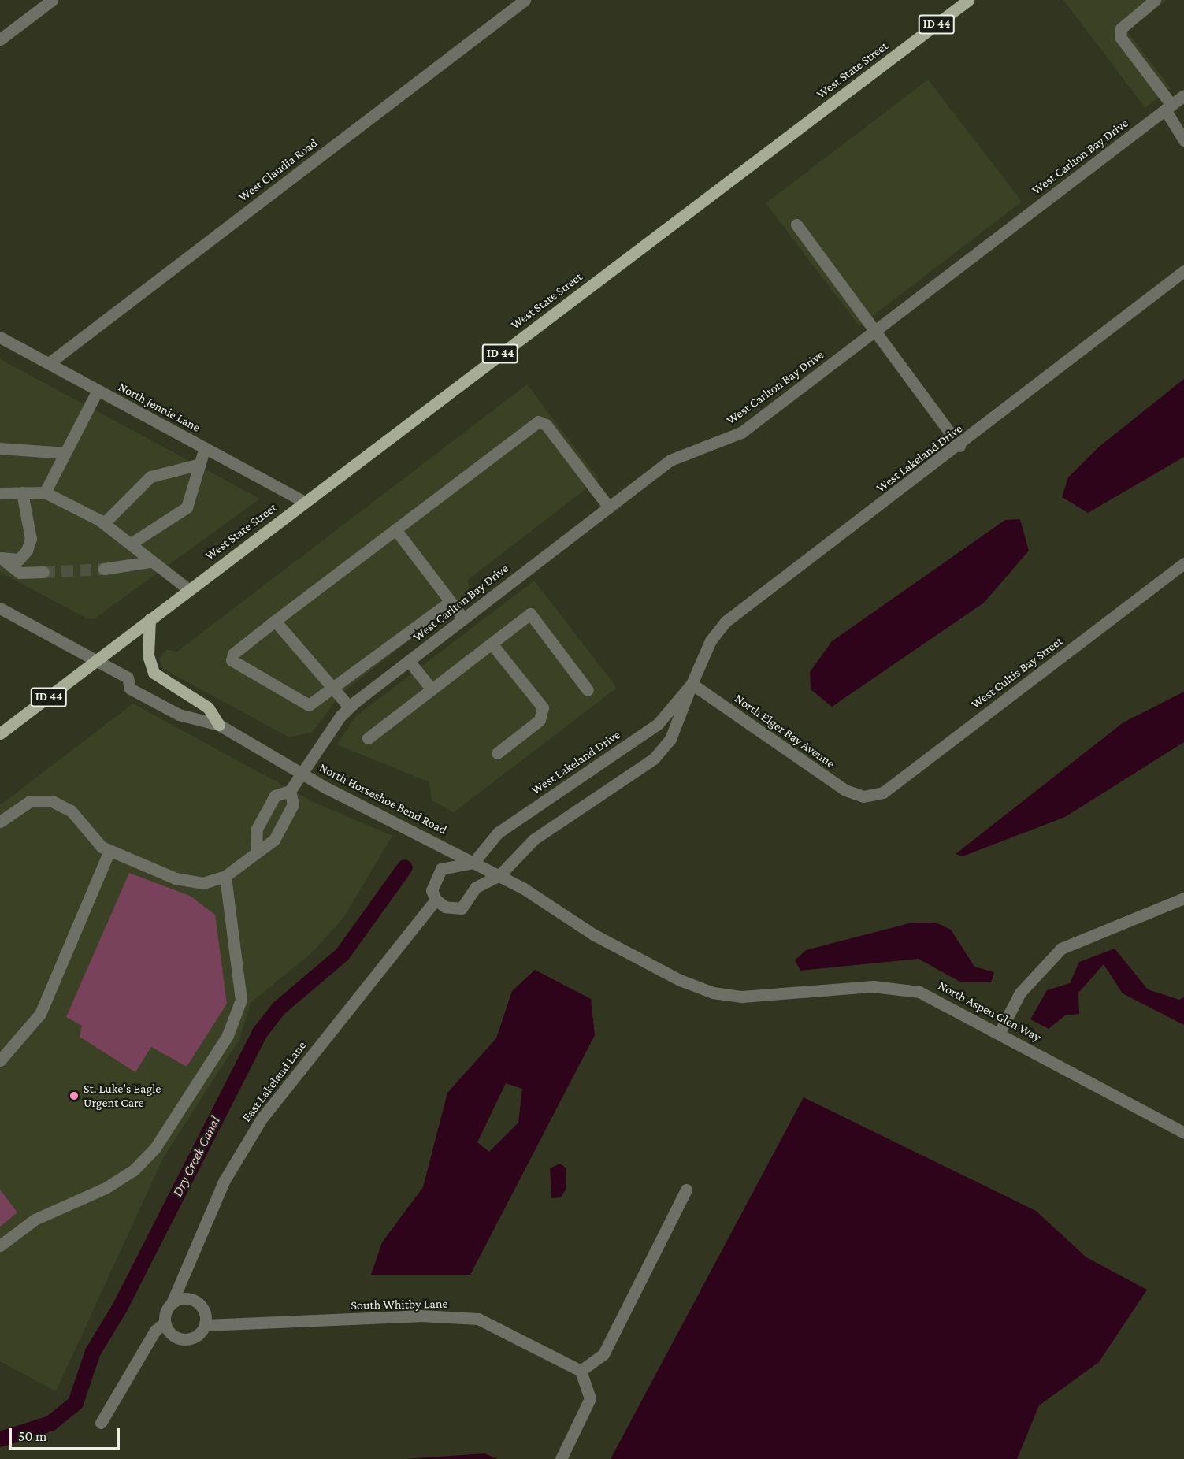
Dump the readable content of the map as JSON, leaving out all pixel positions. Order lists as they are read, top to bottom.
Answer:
{
  "streets": {
    "main road": ["ID 44", "West State Street"],
    "street": [
      "West Carlton Bay Drive",
      "West Claudia Road",
      "North Jennie Lane",
      "West Lakeland Drive",
      "West Cultis Bay Street",
      "North Elger Bay Avenue",
      "North Horseshoe Bend Road",
      "North Aspen Glen Way",
      "East Lakeland Lane",
      "South Whitby Lane"
    ]
  },
  "crossings": [
    ["ID 44", "West State Street"],
    ["ID 44", "North Horseshoe Bend Road"],
    ["West State Street", "North Jennie Lane"],
    ["West State Street", "North Horseshoe Bend Road"],
    ["West Carlton Bay Drive", "North Horseshoe Bend Road"],
    ["West Claudia Road", "North Jennie Lane"],
    ["West Lakeland Drive", "North Elger Bay Avenue"],
    ["West Lakeland Drive", "North Horseshoe Bend Road"],
    ["West Cultis Bay Street", "North Elger Bay Avenue"],
    ["North Horseshoe Bend Road", "North Aspen Glen Way"],
    ["East Lakeland Lane", "South Whitby Lane"]
  ],
  "water": ["Dry Creek Canal"],
  "places": ["St. Luke's Eagle Urgent Care"],
  "scale_bar": "50 m"
}
